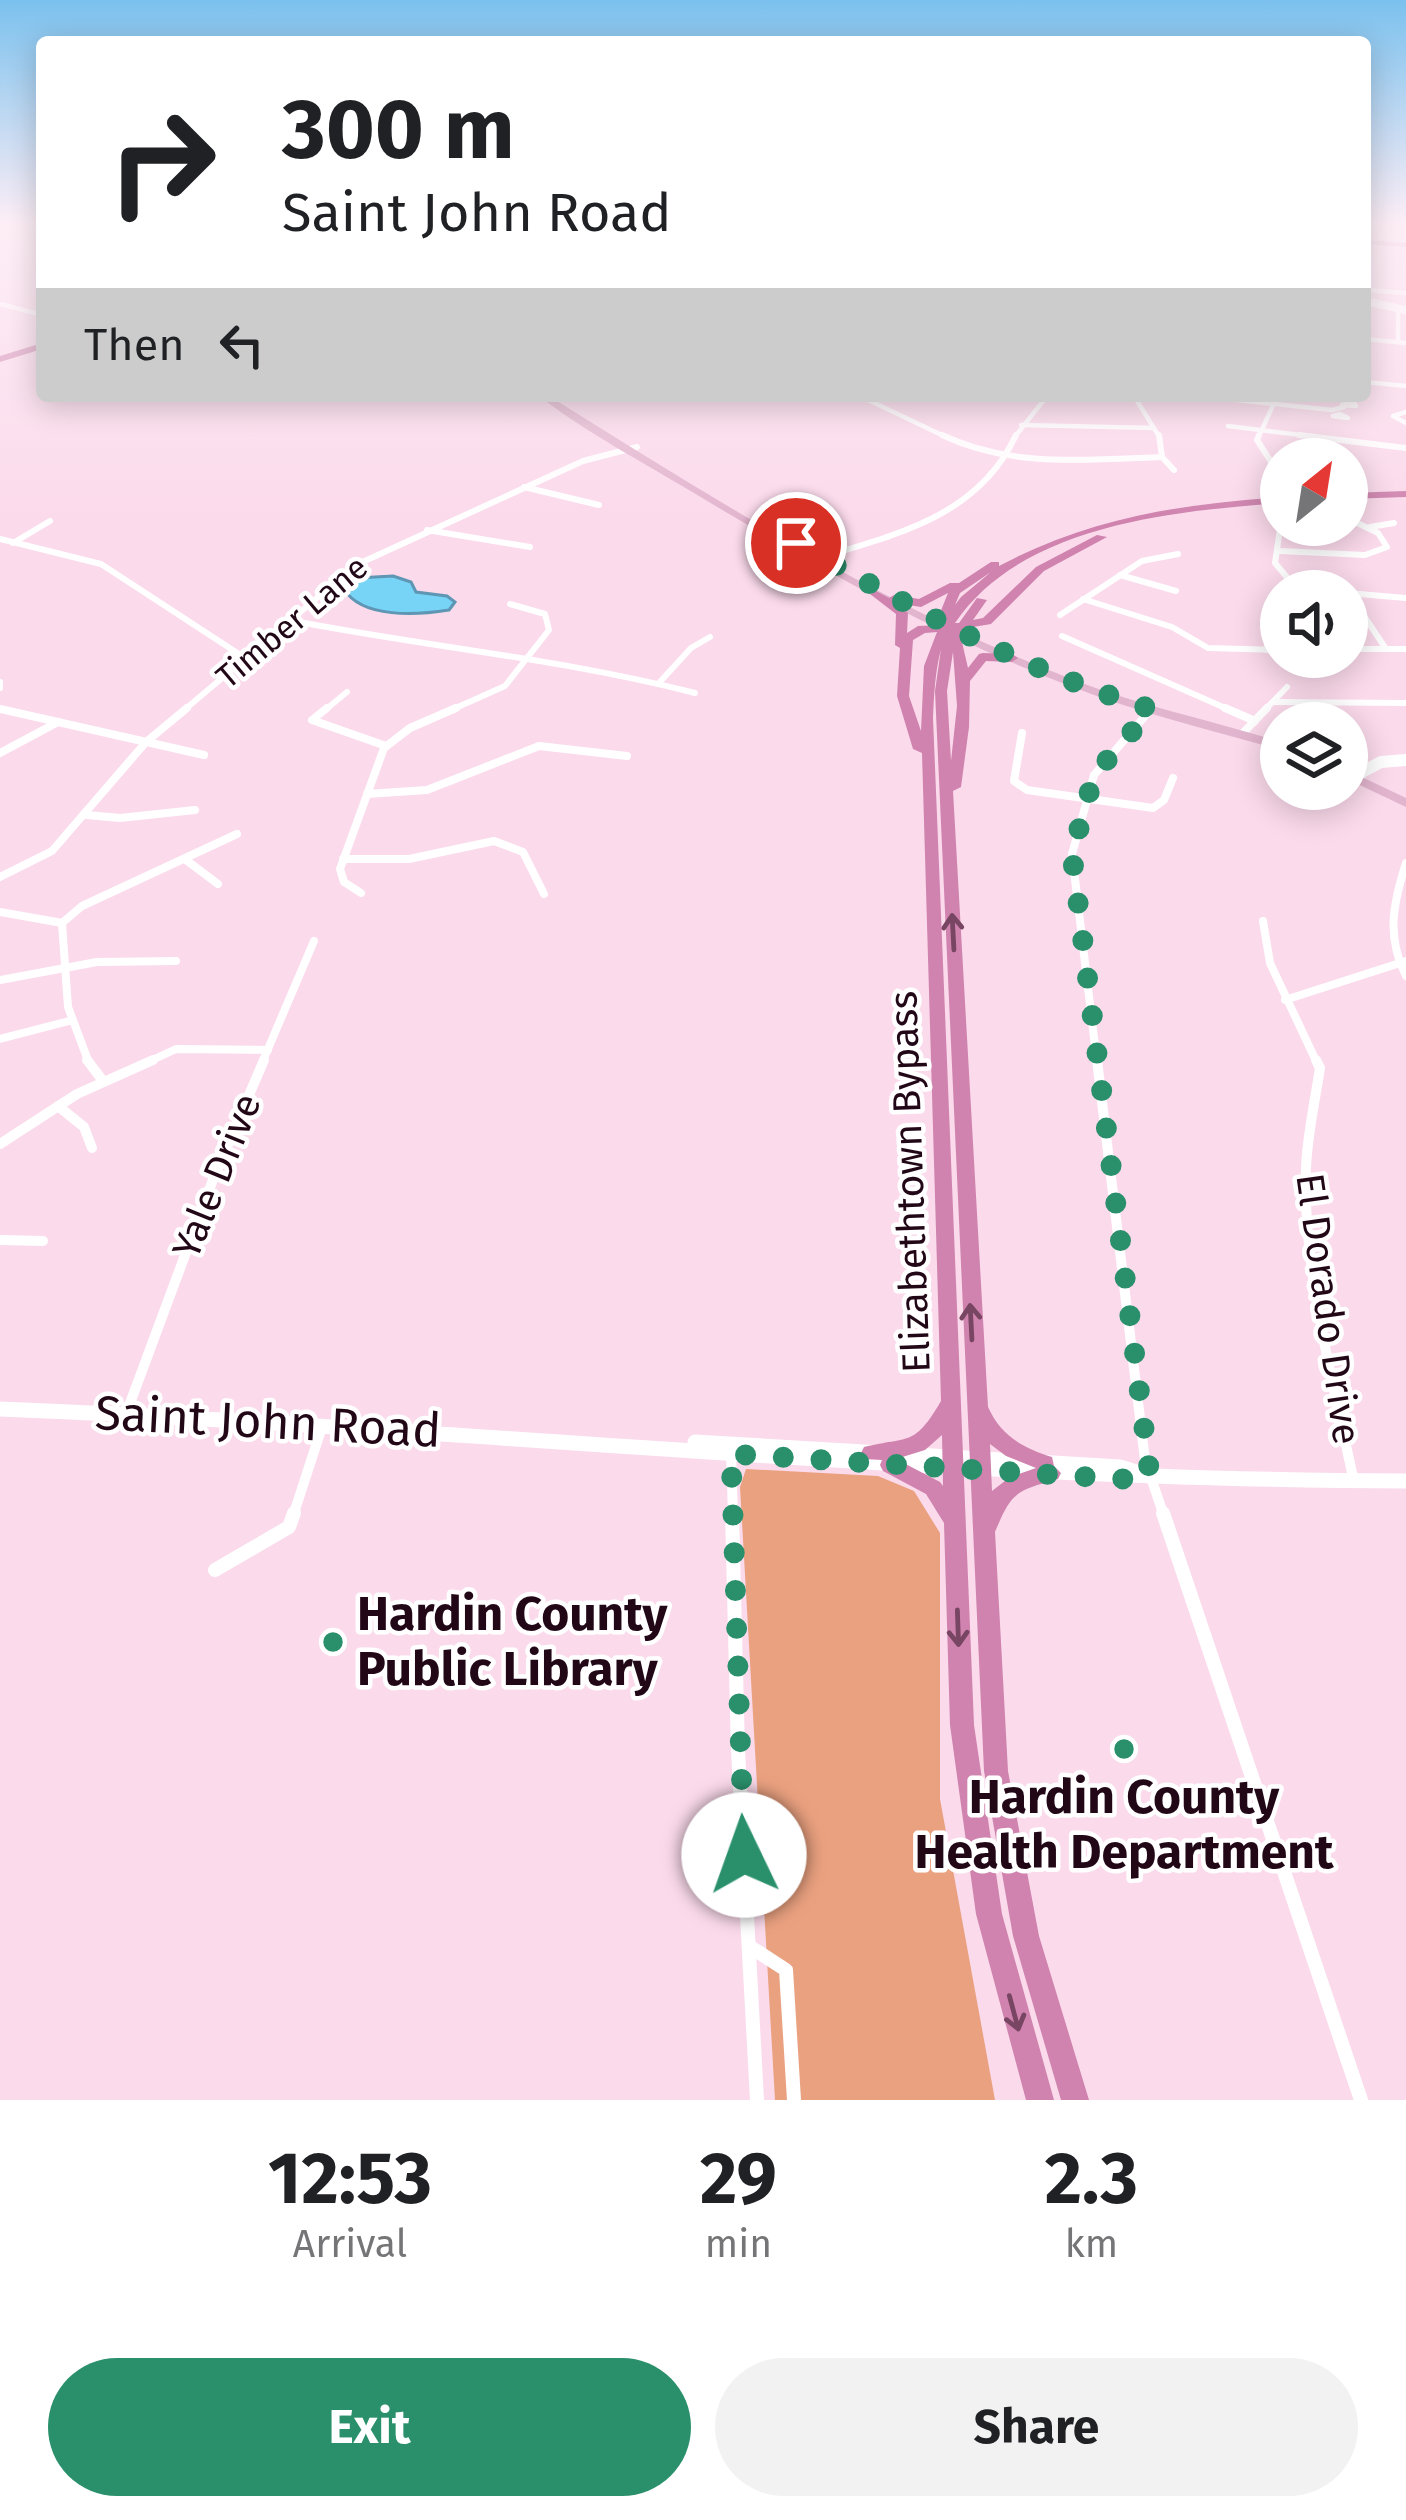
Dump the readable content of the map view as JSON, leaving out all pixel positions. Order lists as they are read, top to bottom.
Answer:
{
  "streets": {
    "highway": ["Elizabethtown Bypass"],
    "street": [
      "Timber Lane",
      "Yale Drive",
      "El Dorado Drive",
      "Saint John Road"
    ]
  },
  "crossings": [
    ["Yale Drive", "Saint John Road"],
    ["Elizabethtown Bypass", "Saint John Road"],
    ["El Dorado Drive", "Saint John Road"]
  ],
  "places": ["Hardin County Public Library", "Hardin County Health Department"],
  "north": "top right",
  "page": {
    "turn": ["300 m", "Saint John Road"],
    "then": "Then",
    "eta": [
      "12:53",
      "Arrival",
      "29",
      "min",
      "2.3",
      "km"
    ],
    "buttons": ["Exit", "Share"]
  }
}
